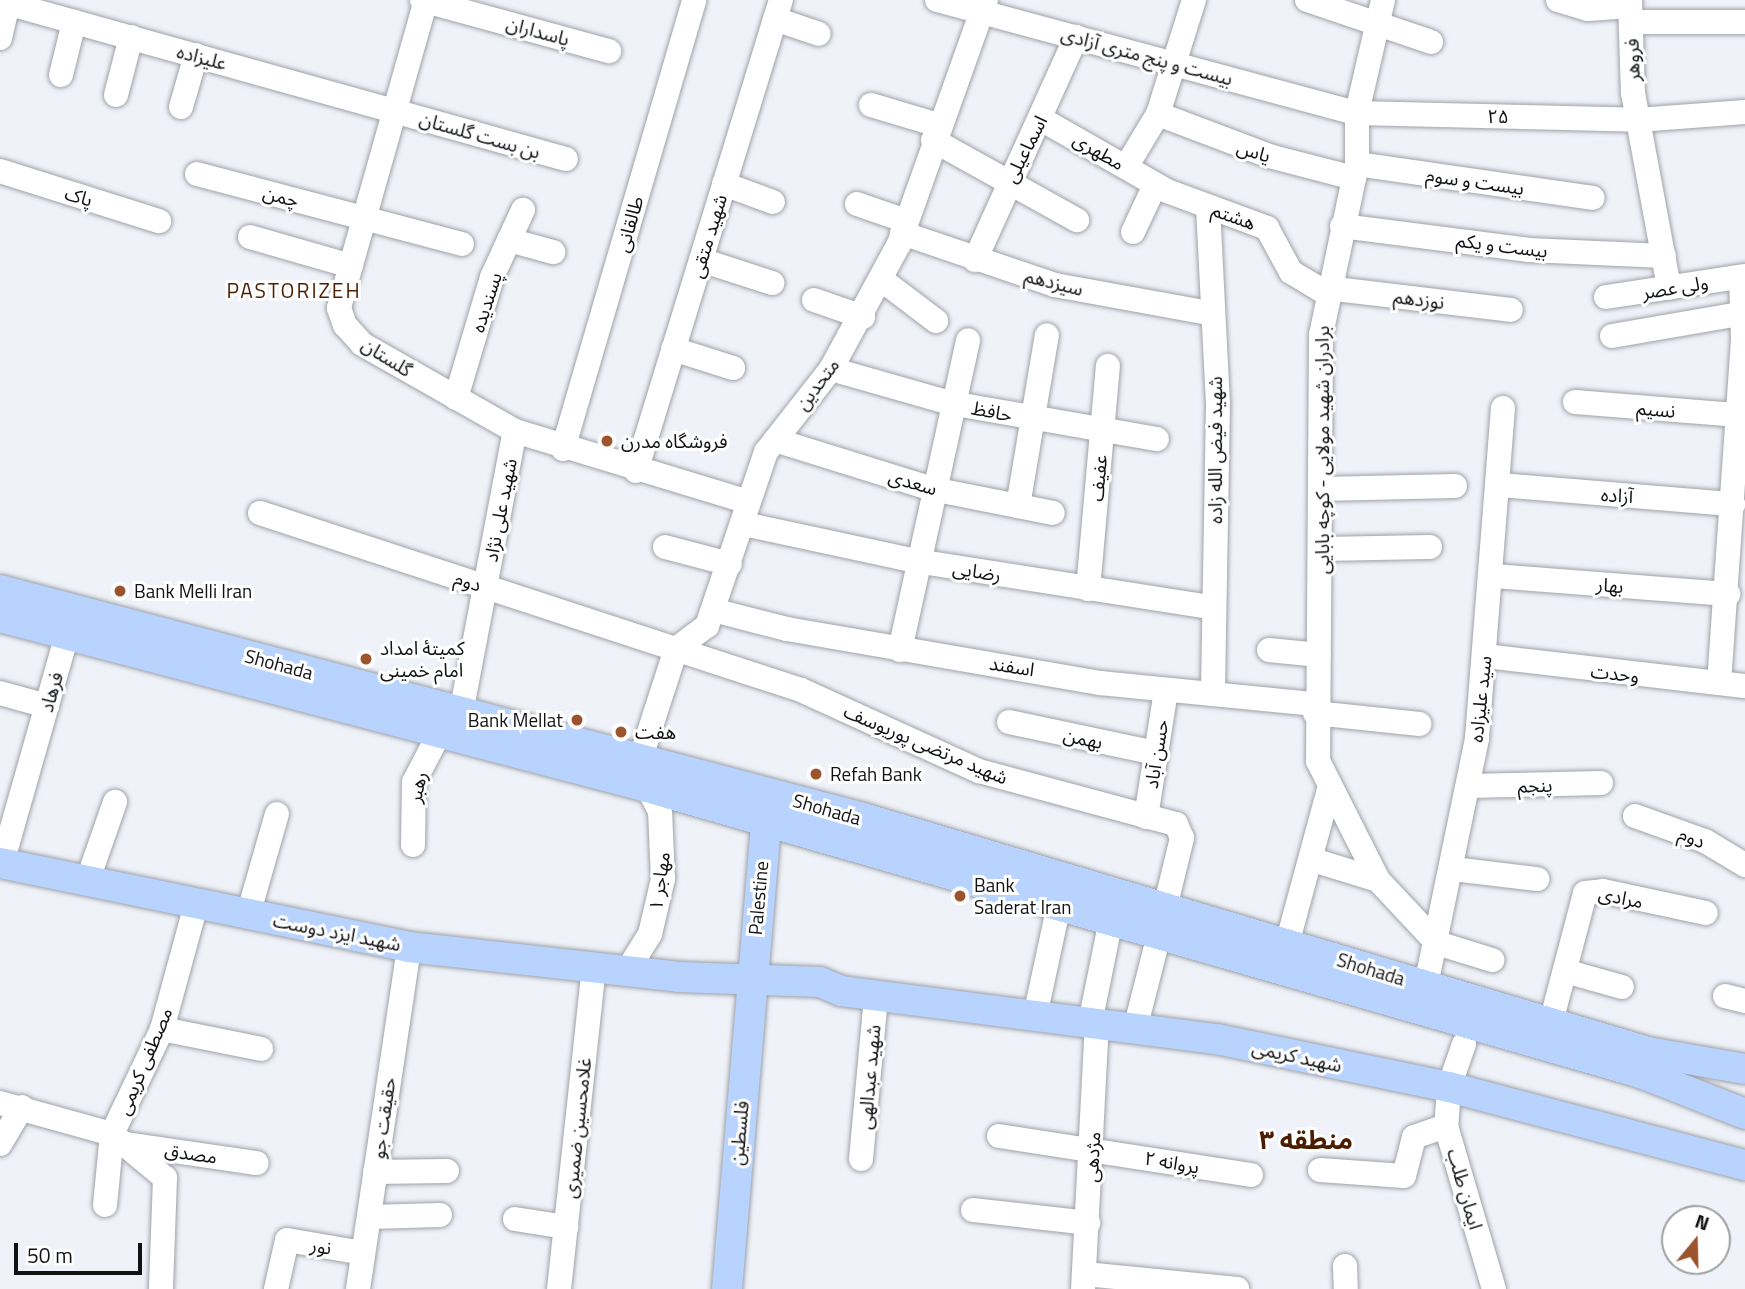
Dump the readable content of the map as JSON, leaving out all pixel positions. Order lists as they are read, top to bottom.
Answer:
{
  "streets": {
    "main road": [
      "Shohada",
      "Palestine",
      "شهید ایزد دوست",
      "شهید کریمی",
      "فلسطین"
    ],
    "street": [
      "پاسداران",
      "بیست و پنج متری آزادی",
      "علیزاده",
      "فروهر",
      "۲۵",
      "بن بست گلستان",
      "اسماعیلی",
      "مطهری",
      "یاس",
      "بیست و سوم",
      "پاک",
      "چمن",
      "هشتم",
      "طالقانی",
      "شهید متقی",
      "بیست و یکم",
      "سیزدهم",
      "ولی عصر",
      "نوزدهم",
      "پسندیده",
      "گلستان",
      "متحدین",
      "نسیم",
      "حافظ",
      "شهید فیض الله زاده",
      "برادران شهید مولایی - کوچه بابایی",
      "عفیف",
      "سعدی",
      "آزاده",
      "شهید علی نژاد",
      "رضایی",
      "دوم",
      "بهار",
      "اسفند",
      "وحدت",
      "فرهاد",
      "سید علیزاده",
      "بهمن",
      "شهید مرتضی پوریوسف",
      "حسن آباد",
      "پنجم",
      "رهبر",
      "مهاجر ۱",
      "مرادی",
      "مصطفی کریمی",
      "شهید عبدالهی",
      "حقیقت جو",
      "غلامحسین ضمیری",
      "مصدق",
      "مژدهی",
      "پروانه ۲",
      "ایمان طلب",
      "نور"
    ]
  },
  "crossings": [
    ["پاسداران", "گلستان"],
    ["بیست و پنج متری آزادی", "۲۵"],
    ["بیست و پنج متری آزادی", "اسماعیلی"],
    ["بیست و پنج متری آزادی", "متحدین"],
    ["بیست و پنج متری آزادی", "برادران شهید مولایی - کوچه بابایی"],
    ["علیزاده", "بن بست گلستان"],
    ["علیزاده", "گلستان"],
    ["فروهر", "۲۵"],
    ["فروهر", "بیست و یکم"],
    ["فروهر", "ولی عصر"],
    ["۲۵", "برادران شهید مولایی - کوچه بابایی"],
    ["بن بست گلستان", "گلستان"],
    ["اسماعیلی", "مطهری"],
    ["اسماعیلی", "سیزدهم"],
    ["مطهری", "هشتم"],
    ["یاس", "بیست و سوم"],
    ["یاس", "برادران شهید مولایی - کوچه بابایی"],
    ["بیست و سوم", "برادران شهید مولایی - کوچه بابایی"],
    ["چمن", "گلستان"],
    ["هشتم", "نوزدهم"],
    ["هشتم", "شهید فیض الله زاده"],
    ["هشتم", "برادران شهید مولایی - کوچه بابایی"],
    ["طالقانی", "گلستان"],
    ["شهید متقی", "گلستان"],
    ["بیست و یکم", "برادران شهید مولایی - کوچه بابایی"],
    ["سیزدهم", "متحدین"],
    ["سیزدهم", "شهید فیض الله زاده"],
    ["نوزدهم", "برادران شهید مولایی - کوچه بابایی"],
    ["پسندیده", "گلستان"],
    ["گلستان", "متحدین"],
    ["گلستان", "شهید علی نژاد"],
    ["گلستان", "رضایی"],
    ["متحدین", "حافظ"],
    ["متحدین", "سعدی"],
    ["متحدین", "رضایی"],
    ["متحدین", "دوم"],
    ["متحدین", "اسفند"],
    ["متحدین", "شهید مرتضی پوریوسف"],
    ["حافظ", "عفیف"],
    ["شهید فیض الله زاده", "رضایی"],
    ["شهید فیض الله زاده", "اسفند"],
    ["برادران شهید مولایی - کوچه بابایی", "اسفند"],
    ["عفیف", "رضایی"],
    ["آزاده", "سید علیزاده"],
    ["شهید علی نژاد", "دوم"],
    ["شهید علی نژاد", "Shohada"],
    ["دوم", "شهید مرتضی پوریوسف"],
    ["بهار", "سید علیزاده"],
    ["Shohada", "فرهاد"],
    ["Shohada", "سید علیزاده"],
    ["Shohada", "شهید مرتضی پوریوسف"],
    ["Shohada", "رهبر"],
    ["Shohada", "مهاجر ۱"],
    ["Shohada", "مرادی"],
    ["Shohada", "Palestine"],
    ["Shohada", "مژدهی"],
    ["اسفند", "حسن آباد"],
    ["وحدت", "سید علیزاده"],
    ["فرهاد", "شهید ایزد دوست"],
    ["سید علیزاده", "پنجم"],
    ["بهمن", "حسن آباد"],
    ["شهید مرتضی پوریوسف", "حسن آباد"],
    ["مهاجر ۱", "شهید ایزد دوست"],
    ["Palestine", "شهید ایزد دوست"],
    ["Palestine", "شهید کریمی"],
    ["Palestine", "فلسطین"],
    ["شهید ایزد دوست", "شهید کریمی"],
    ["شهید ایزد دوست", "مصطفی کریمی"],
    ["شهید ایزد دوست", "حقیقت جو"],
    ["شهید ایزد دوست", "غلامحسین ضمیری"],
    ["شهید ایزد دوست", "فلسطین"],
    ["شهید کریمی", "شهید عبدالهی"],
    ["شهید کریمی", "فلسطین"],
    ["شهید کریمی", "مژدهی"],
    ["شهید کریمی", "ایمان طلب"],
    ["مصطفی کریمی", "مصدق"],
    ["حقیقت جو", "نور"],
    ["مژدهی", "پروانه ۲"]
  ],
  "districts": ["PASTORIZEH", "منطقه ۳"],
  "places": [
    "فروشگاه مدرن",
    "Bank Melli Iran",
    "کمیتهٔ امداد امام خمینی",
    "Bank Mellat",
    "هفت",
    "Refah Bank",
    "Bank Saderat Iran"
  ],
  "scale_bar": "50 m",
  "north": "top"
}
